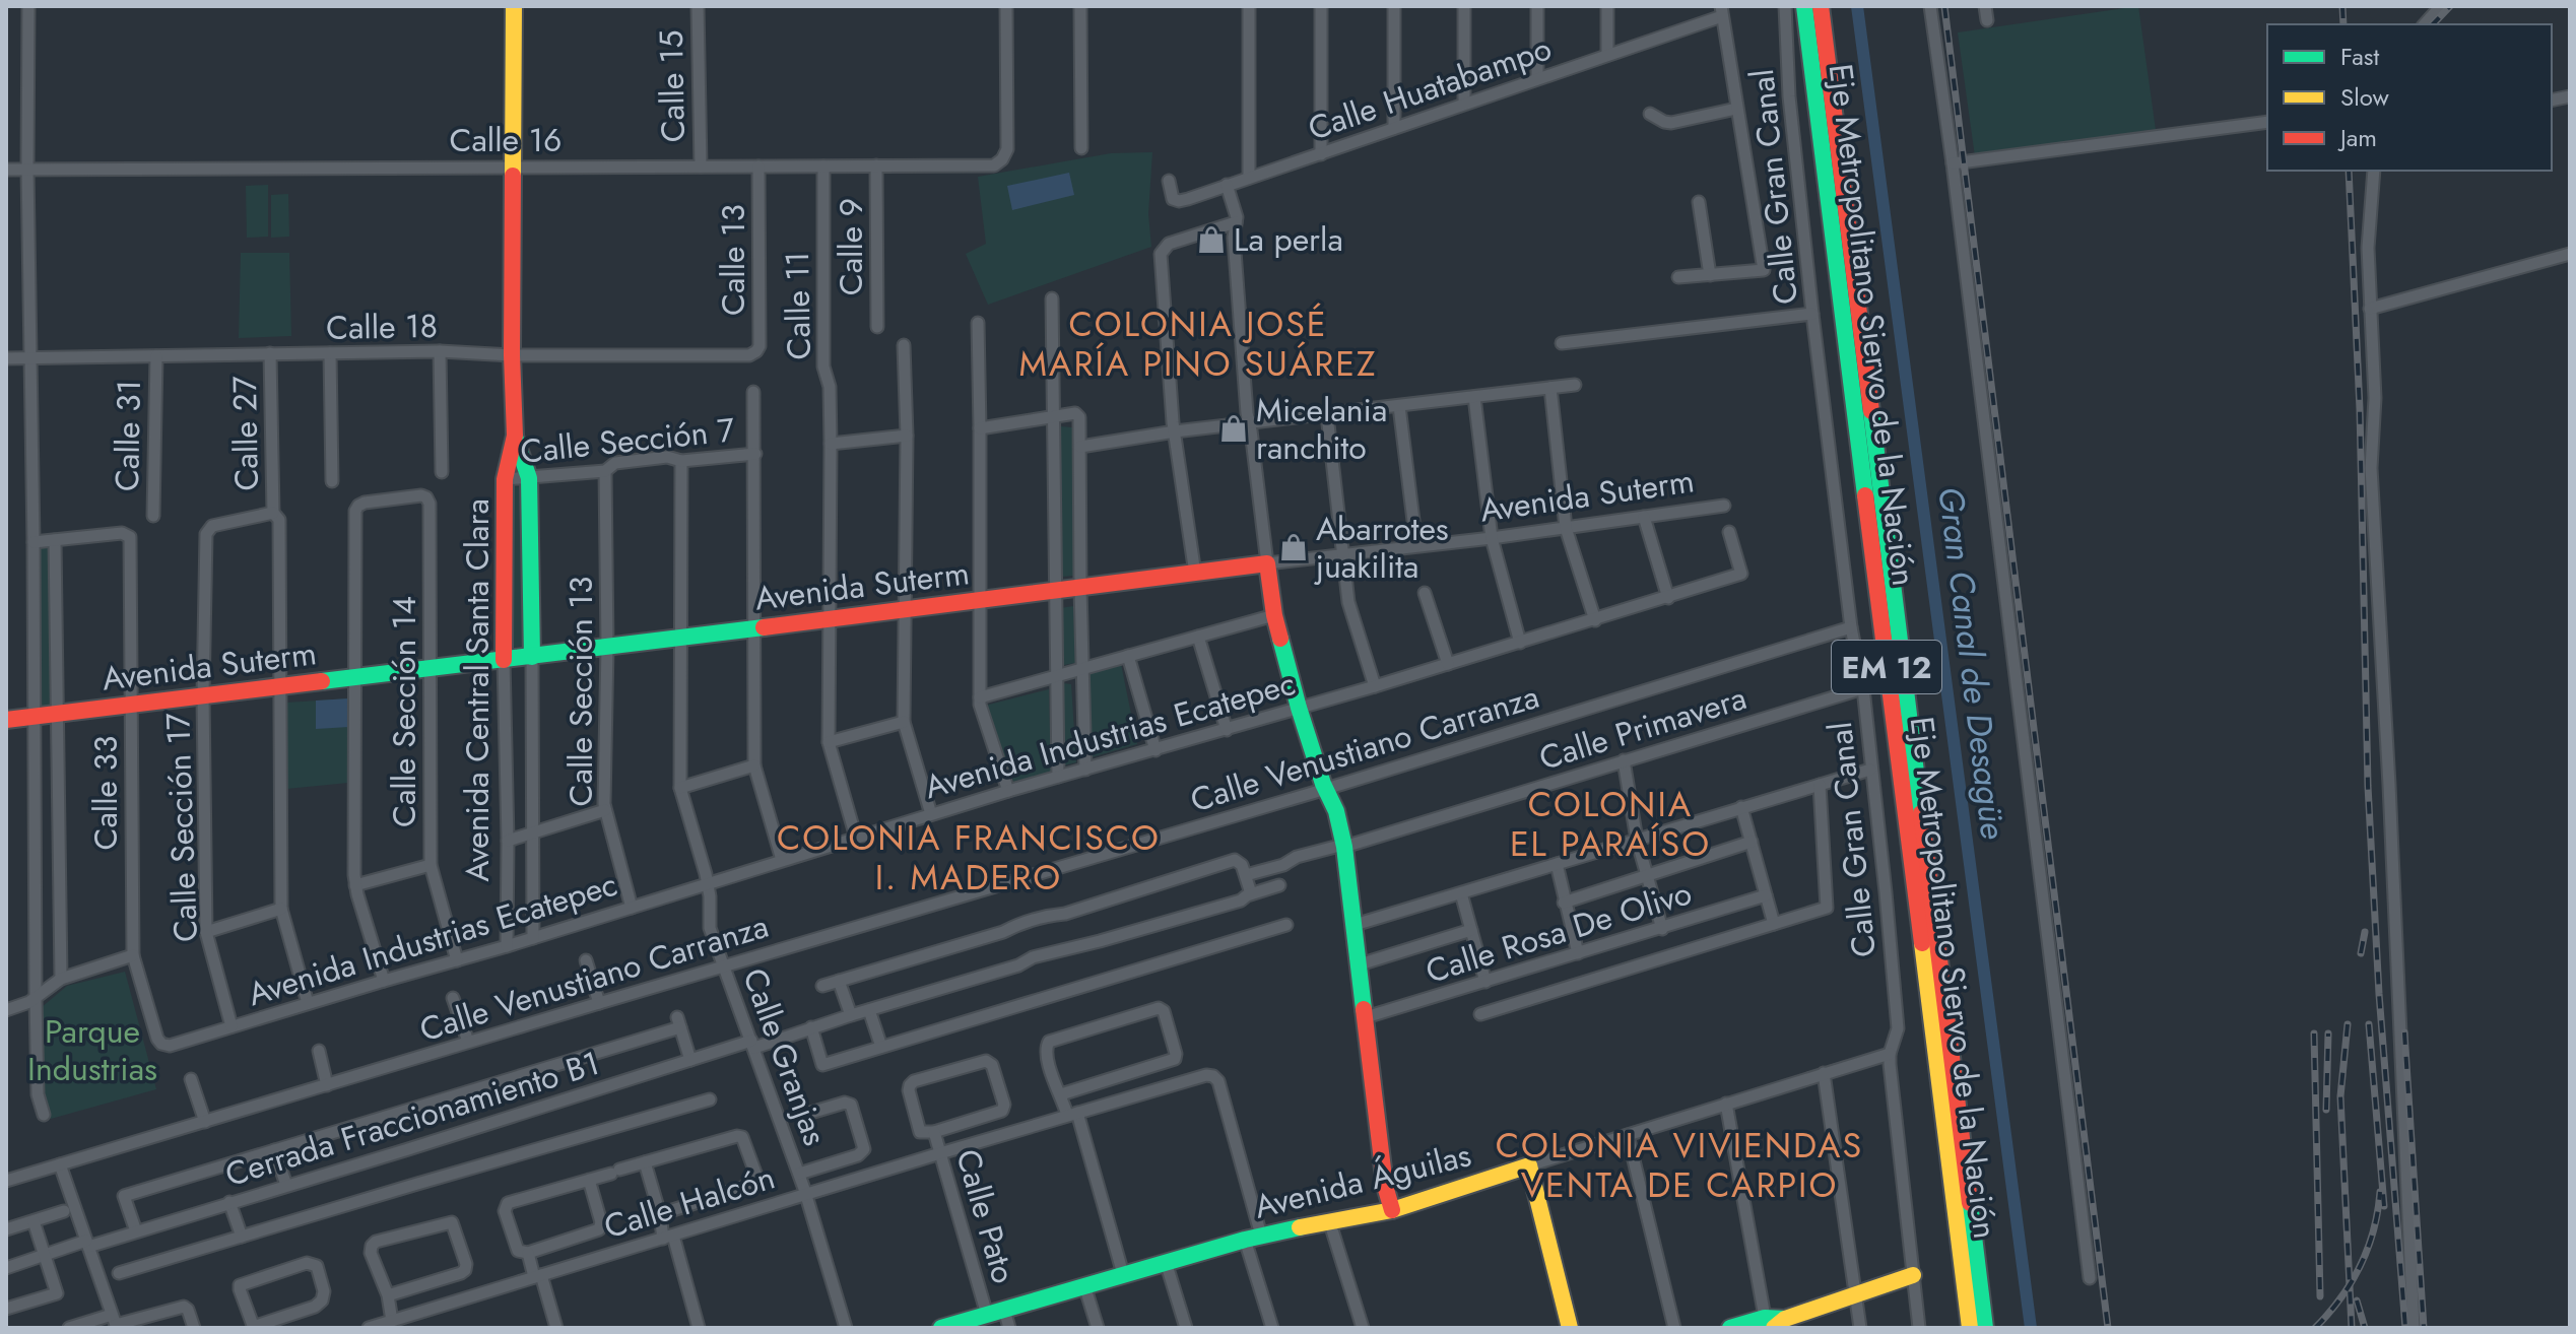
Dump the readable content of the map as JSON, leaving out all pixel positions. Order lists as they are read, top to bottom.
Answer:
{
  "streets": {
    "main road": [
      "Eje Metropolitano Siervo de la Nación",
      "Avenida Suterm",
      "EM 12",
      "Avenida Central Santa Clara",
      "Avenida Águilas"
    ],
    "street": [
      "Calle 15",
      "Calle Huatabampo",
      "Calle 16",
      "Calle Gran Canal",
      "Calle 9",
      "Calle 13",
      "Calle 11",
      "Calle 18",
      "Calle 27",
      "Calle 31",
      "Calle Sección 7",
      "Calle Sección 13",
      "Calle Sección 14",
      "Calle Primavera",
      "Avenida Industrias Ecatepec",
      "Calle Venustiano Carranza",
      "Calle 33",
      "Calle Sección 17",
      "Calle Rosa De Olivo",
      "Calle Granjas",
      "Cerrada Fraccionamiento B1",
      "Calle Halcón",
      "Calle Pato"
    ]
  },
  "crossings": [
    ["Calle 15", "Calle 16"],
    ["Calle 16", "Calle 9"],
    ["Calle 16", "Calle 13"],
    ["Calle 16", "Calle 11"],
    ["Calle 16", "Avenida Central Santa Clara"],
    ["Calle Gran Canal", "Calle Primavera"],
    ["Calle Gran Canal", "Calle Venustiano Carranza"],
    ["Calle Gran Canal", "Avenida Águilas"],
    ["Calle 13", "Calle 18"],
    ["Calle 11", "Avenida Suterm"],
    ["Calle 11", "Avenida Industrias Ecatepec"],
    ["Calle 18", "Calle 27"],
    ["Calle 18", "Calle 31"],
    ["Calle 18", "Avenida Central Santa Clara"],
    ["Calle 27", "Avenida Suterm"],
    ["Calle 27", "Avenida Industrias Ecatepec"],
    ["Calle 27", "Calle Sección 17"],
    ["Calle Sección 7", "Avenida Central Santa Clara"],
    ["Calle Sección 7", "Calle Sección 13"],
    ["Calle Sección 7", "Calle Granjas"],
    ["Avenida Suterm", "Avenida Central Santa Clara"],
    ["Avenida Suterm", "Calle Sección 13"],
    ["Avenida Suterm", "Calle Sección 14"],
    ["Avenida Suterm", "Calle 33"],
    ["Avenida Suterm", "Calle Sección 17"],
    ["Avenida Suterm", "Calle Granjas"],
    ["Avenida Central Santa Clara", "Avenida Industrias Ecatepec"],
    ["Calle Sección 13", "Avenida Industrias Ecatepec"],
    ["Calle Sección 14", "Avenida Industrias Ecatepec"],
    ["Avenida Industrias Ecatepec", "Calle 33"],
    ["Avenida Industrias Ecatepec", "Calle Sección 17"],
    ["Avenida Industrias Ecatepec", "Calle Granjas"],
    ["Calle Venustiano Carranza", "Calle Granjas"],
    ["Calle Granjas", "Cerrada Fraccionamiento B1"],
    ["Calle Granjas", "Calle Halcón"],
    ["Avenida Águilas", "Calle Halcón"],
    ["Avenida Águilas", "Calle Pato"],
    ["Calle Halcón", "Calle Pato"]
  ],
  "districts": [
    "COLONIA JOSÉ MARÍA PINO SUÁREZ",
    "COLONIA EL PARAÍSO",
    "COLONIA FRANCISCO I. MADERO",
    "COLONIA VIVIENDAS VENTA DE CARPIO"
  ],
  "water": ["Gran Canal de Desagüe"],
  "parks": ["Parque Industrias"],
  "places": {
    "shop": ["La perla", "Micelania ranchito", "Abarrotes juakilita"]
  },
  "legend": ["Fast", "Slow", "Jam"]
}
